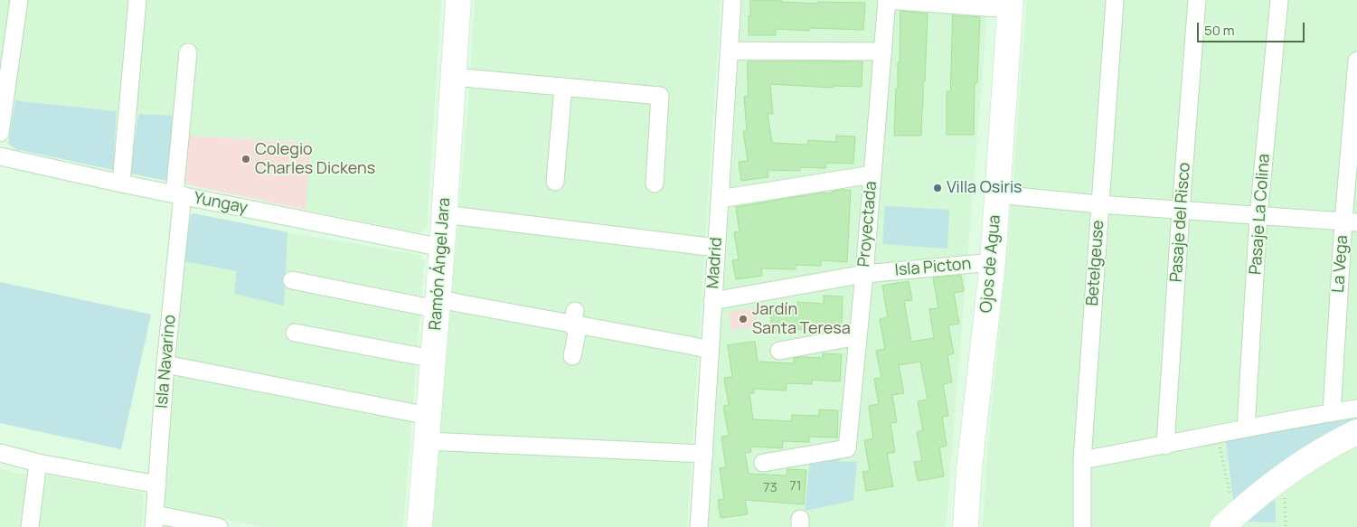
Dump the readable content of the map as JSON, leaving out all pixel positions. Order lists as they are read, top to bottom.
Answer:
{
  "streets": {
    "main road": ["Ramón Ángel Jara", "Ojos de Agua"],
    "street": [
      "Yungay",
      "Pasaje La Colina",
      "Pasaje del Risco",
      "Proyectada",
      "Madrid",
      "Betelgeuse",
      "La Vega",
      "Isla Picton",
      "Isla Navarino"
    ]
  },
  "crossings": [
    ["Yungay", "Ramón Ángel Jara"],
    ["Yungay", "Isla Navarino"],
    ["Proyectada", "Isla Picton"],
    ["Madrid", "Isla Picton"],
    ["Ojos de Agua", "Isla Picton"]
  ],
  "places": ["Colegio Charles Dickens", "Villa Osiris", "Jardín Santa Teresa"],
  "house_numbers": ["71", "73"],
  "scale_bar": "50 m"
}
